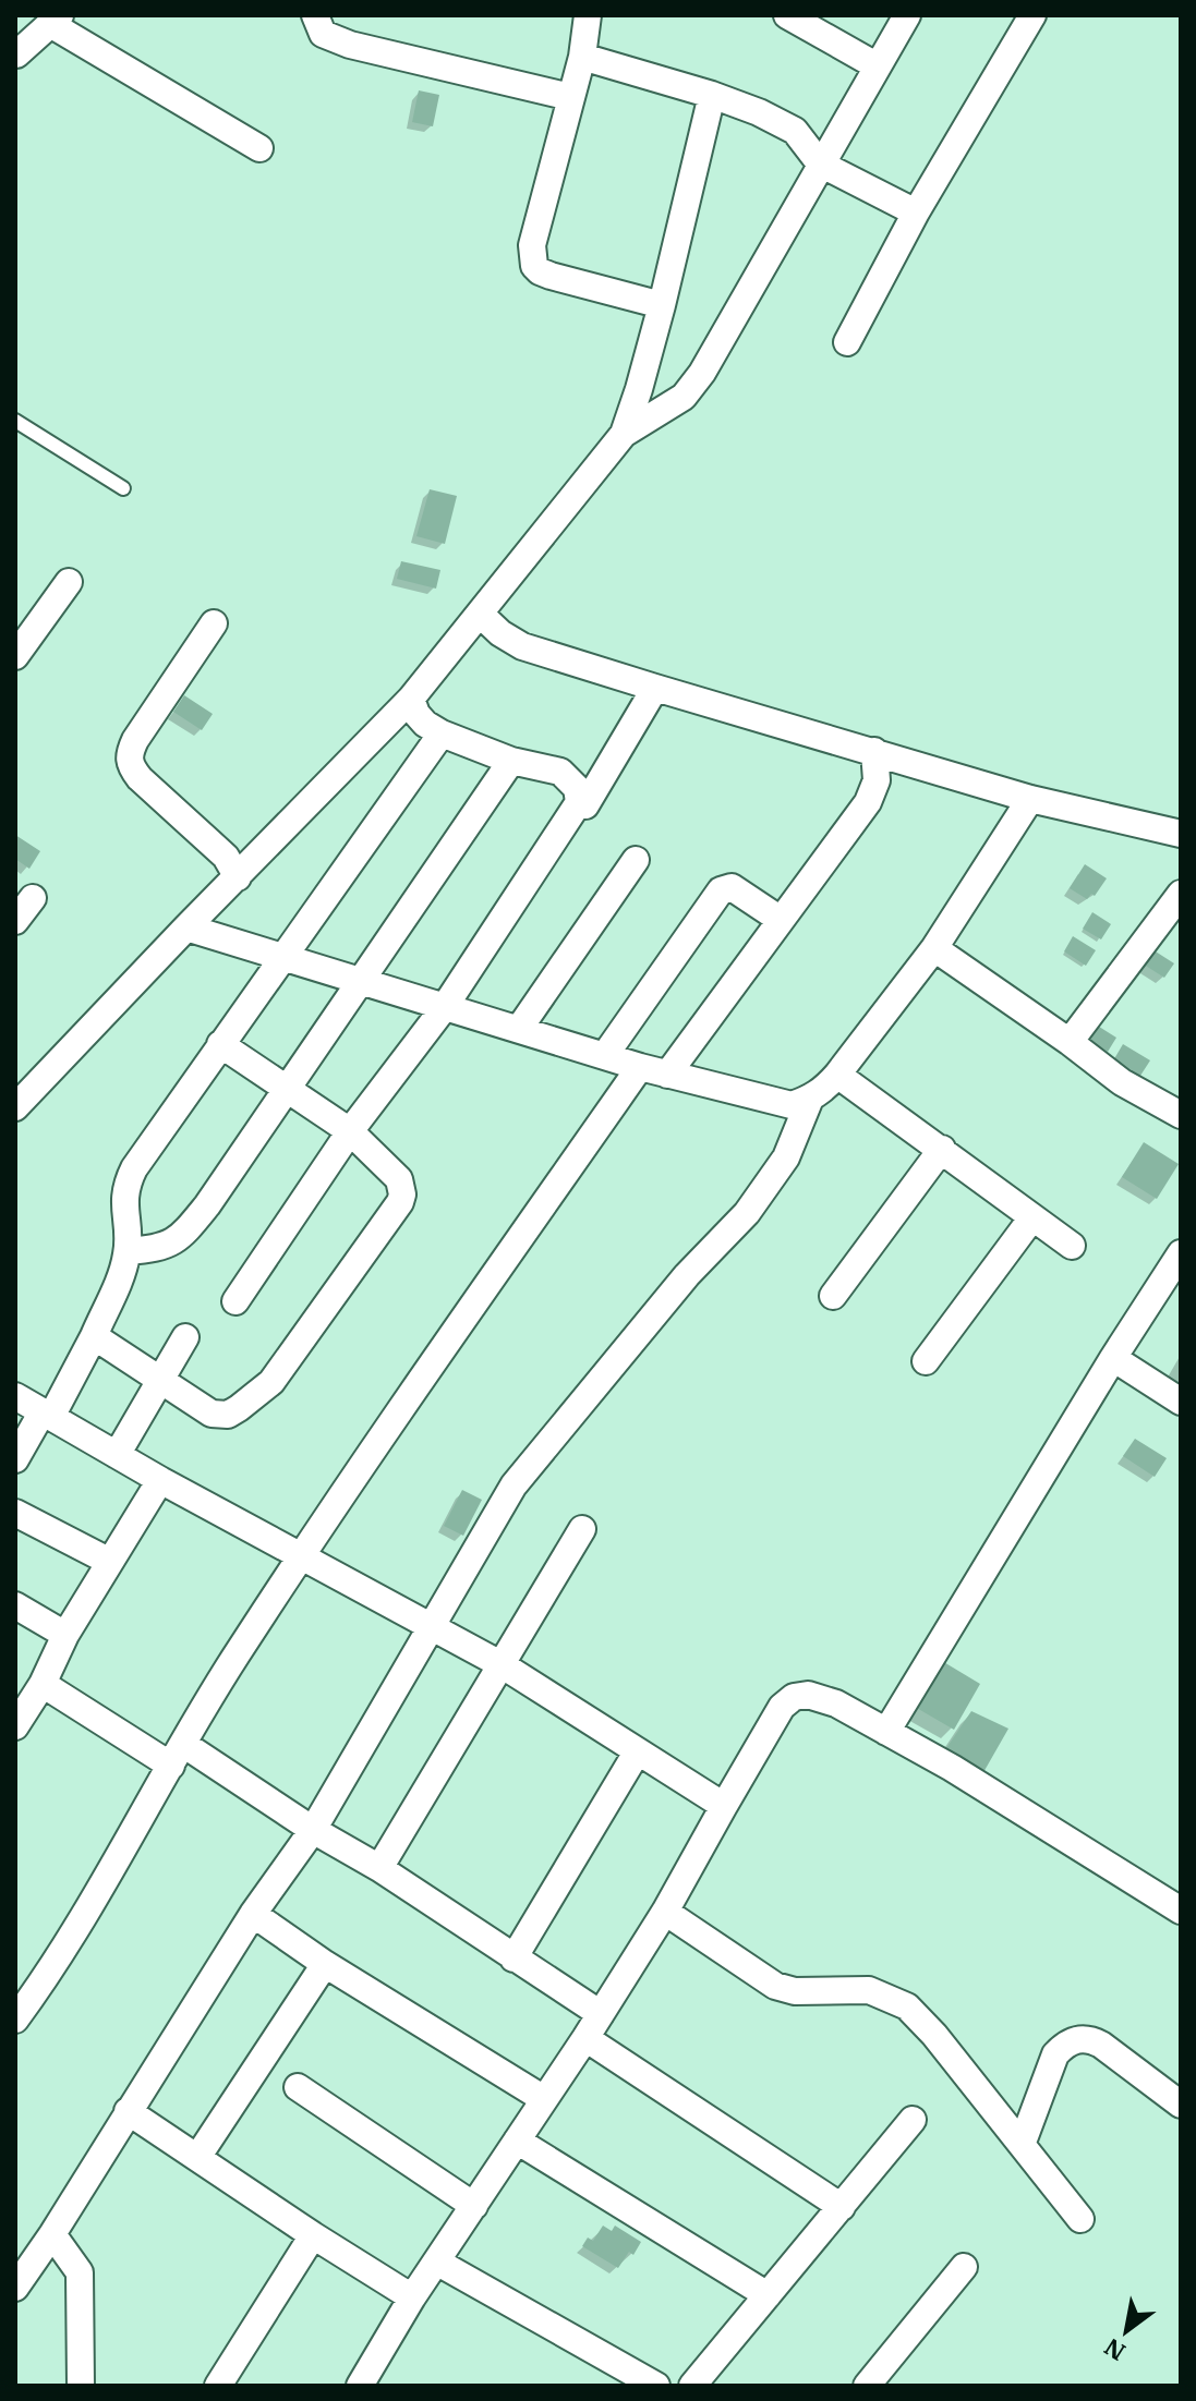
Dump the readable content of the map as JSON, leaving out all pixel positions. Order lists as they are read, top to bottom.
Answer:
{
  "north": "bottom left"
}
